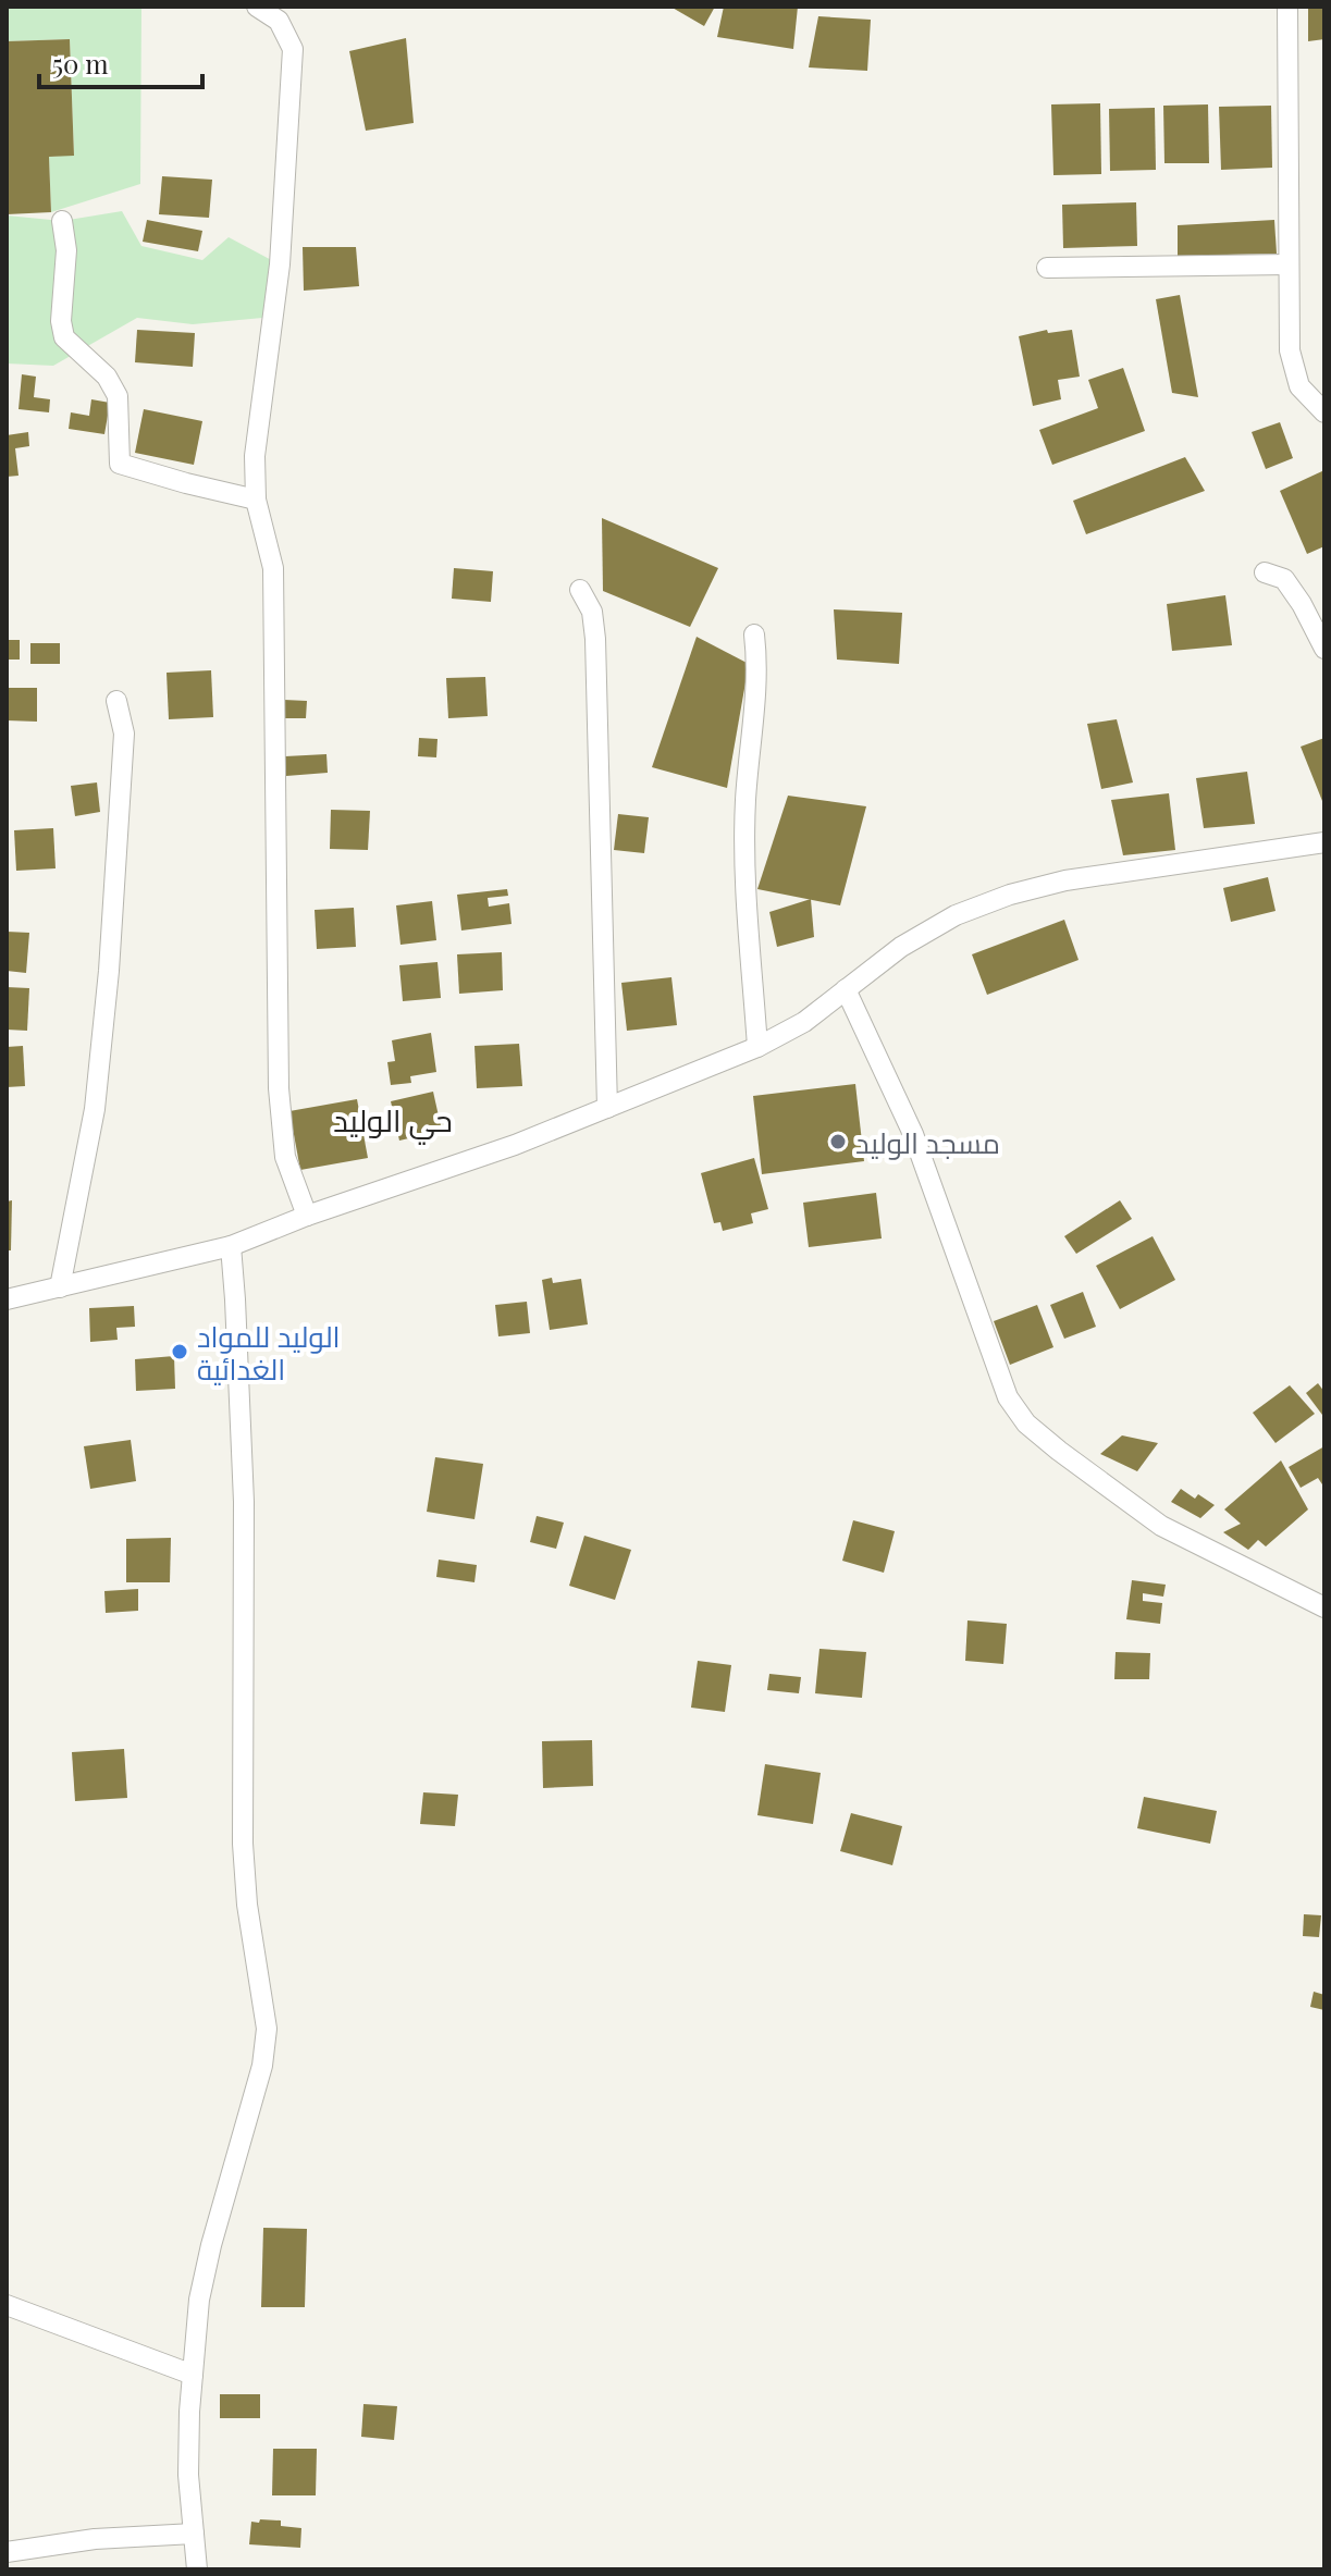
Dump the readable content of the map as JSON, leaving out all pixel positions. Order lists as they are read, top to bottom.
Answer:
{
  "districts": ["حي الوليد"],
  "places": ["مسجد الوليد", "الوليد للمواد الغدائية"],
  "scale_bar": "50 m"
}
